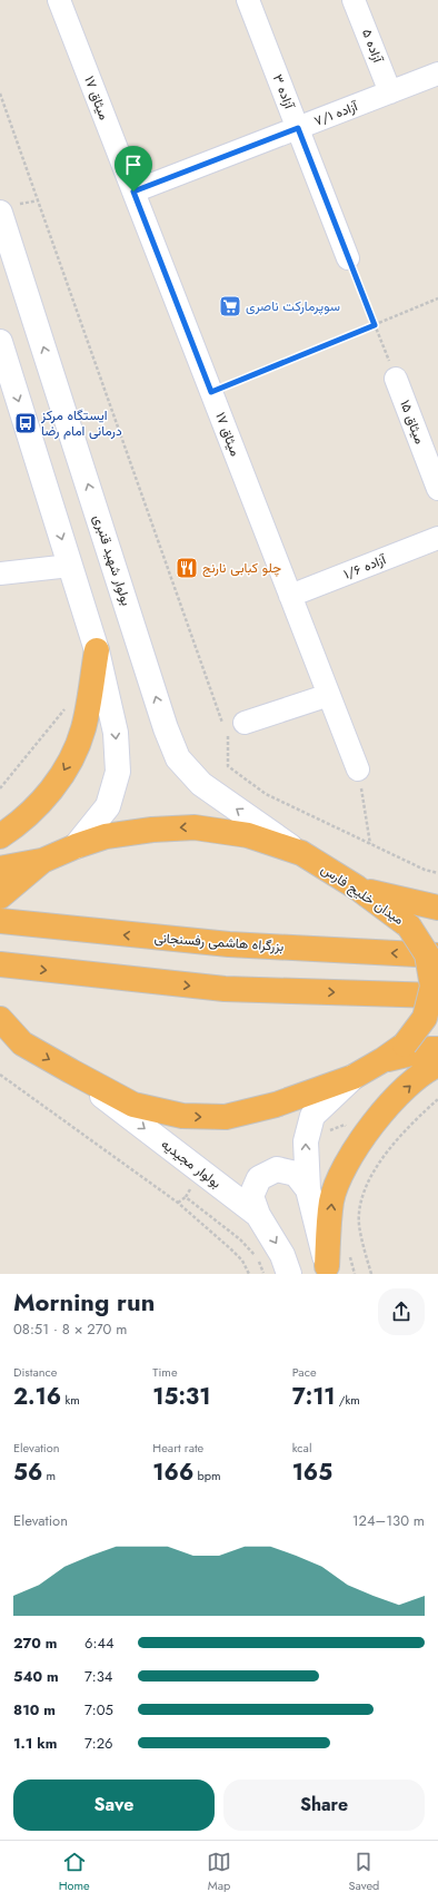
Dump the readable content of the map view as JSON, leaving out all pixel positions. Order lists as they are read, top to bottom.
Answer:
{
  "streets": {
    "highway": ["میدان خلیج فارس", "بزرگراه هاشمی رفسنجانی"],
    "main road": ["بولوار شهید قنبری", "بولوار مجیدیه"],
    "street": [
      "آزاده ۵",
      "آزاده ۳",
      "میثاق ۱۷",
      "آزاده ۷/۱",
      "میثاق ۱۵",
      "آزاده ۱/۶"
    ]
  },
  "crossings": [
    ["آزاده ۵", "آزاده ۷/۱"],
    ["آزاده ۳", "آزاده ۷/۱"],
    ["میثاق ۱۷", "آزاده ۷/۱"],
    ["میثاق ۱۷", "آزاده ۱/۶"],
    ["بولوار شهید قنبری", "میدان خلیج فارس"],
    ["میدان خلیج فارس", "بولوار مجیدیه"]
  ],
  "one_way": ["بولوار مجیدیه"],
  "places": {
    "supermarket": ["سوپرمارکت ناصری"],
    "bus stop": ["ایستگاه مرکز درمانی امام رضا"],
    "restaurant": ["چلو کبابی نارنج"]
  },
  "page": {
    "heading": ["Morning run", "08:51 · 8 × 270 m"],
    "stats": [
      ["Distance", "2.16 km"],
      ["Time", "15:31"],
      ["Pace", "7:11 /km"],
      ["Elevation", "56 m"],
      ["Heart rate", "166 bpm"],
      ["kcal", "165"]
    ],
    "chart": ["Elevation", "124–130 m"],
    "list": [
      {
        "name": "270 m",
        "note": "6:44"
      },
      {
        "name": "540 m",
        "note": "7:34"
      },
      {
        "name": "810 m",
        "note": "7:05"
      },
      {
        "name": "1.1 km",
        "note": "7:26"
      }
    ],
    "buttons": ["Save", "Share"],
    "tabs": ["Home", "Map", "Saved"]
  }
}
